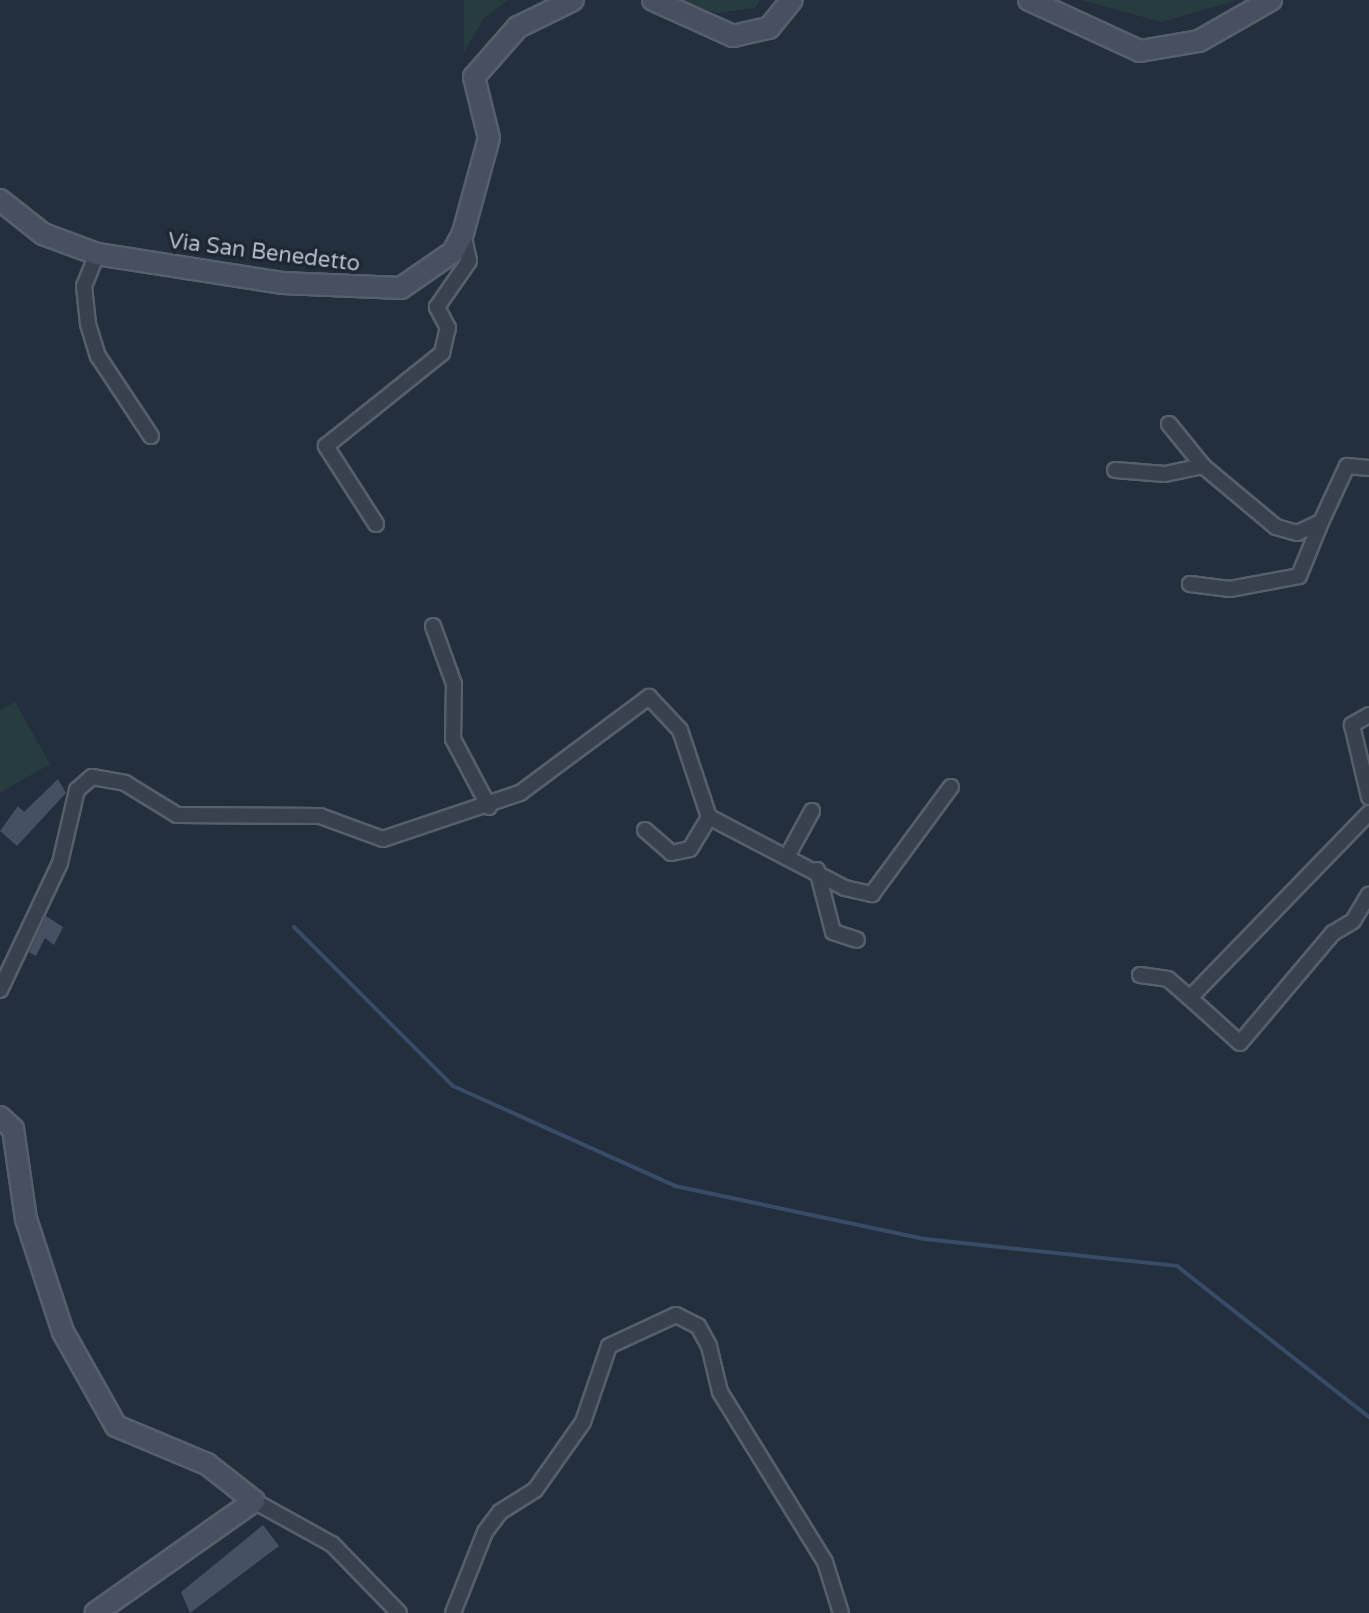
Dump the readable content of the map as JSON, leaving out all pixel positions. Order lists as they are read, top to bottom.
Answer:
{
  "streets": {
    "street": ["Via San Benedetto"]
  }
}
